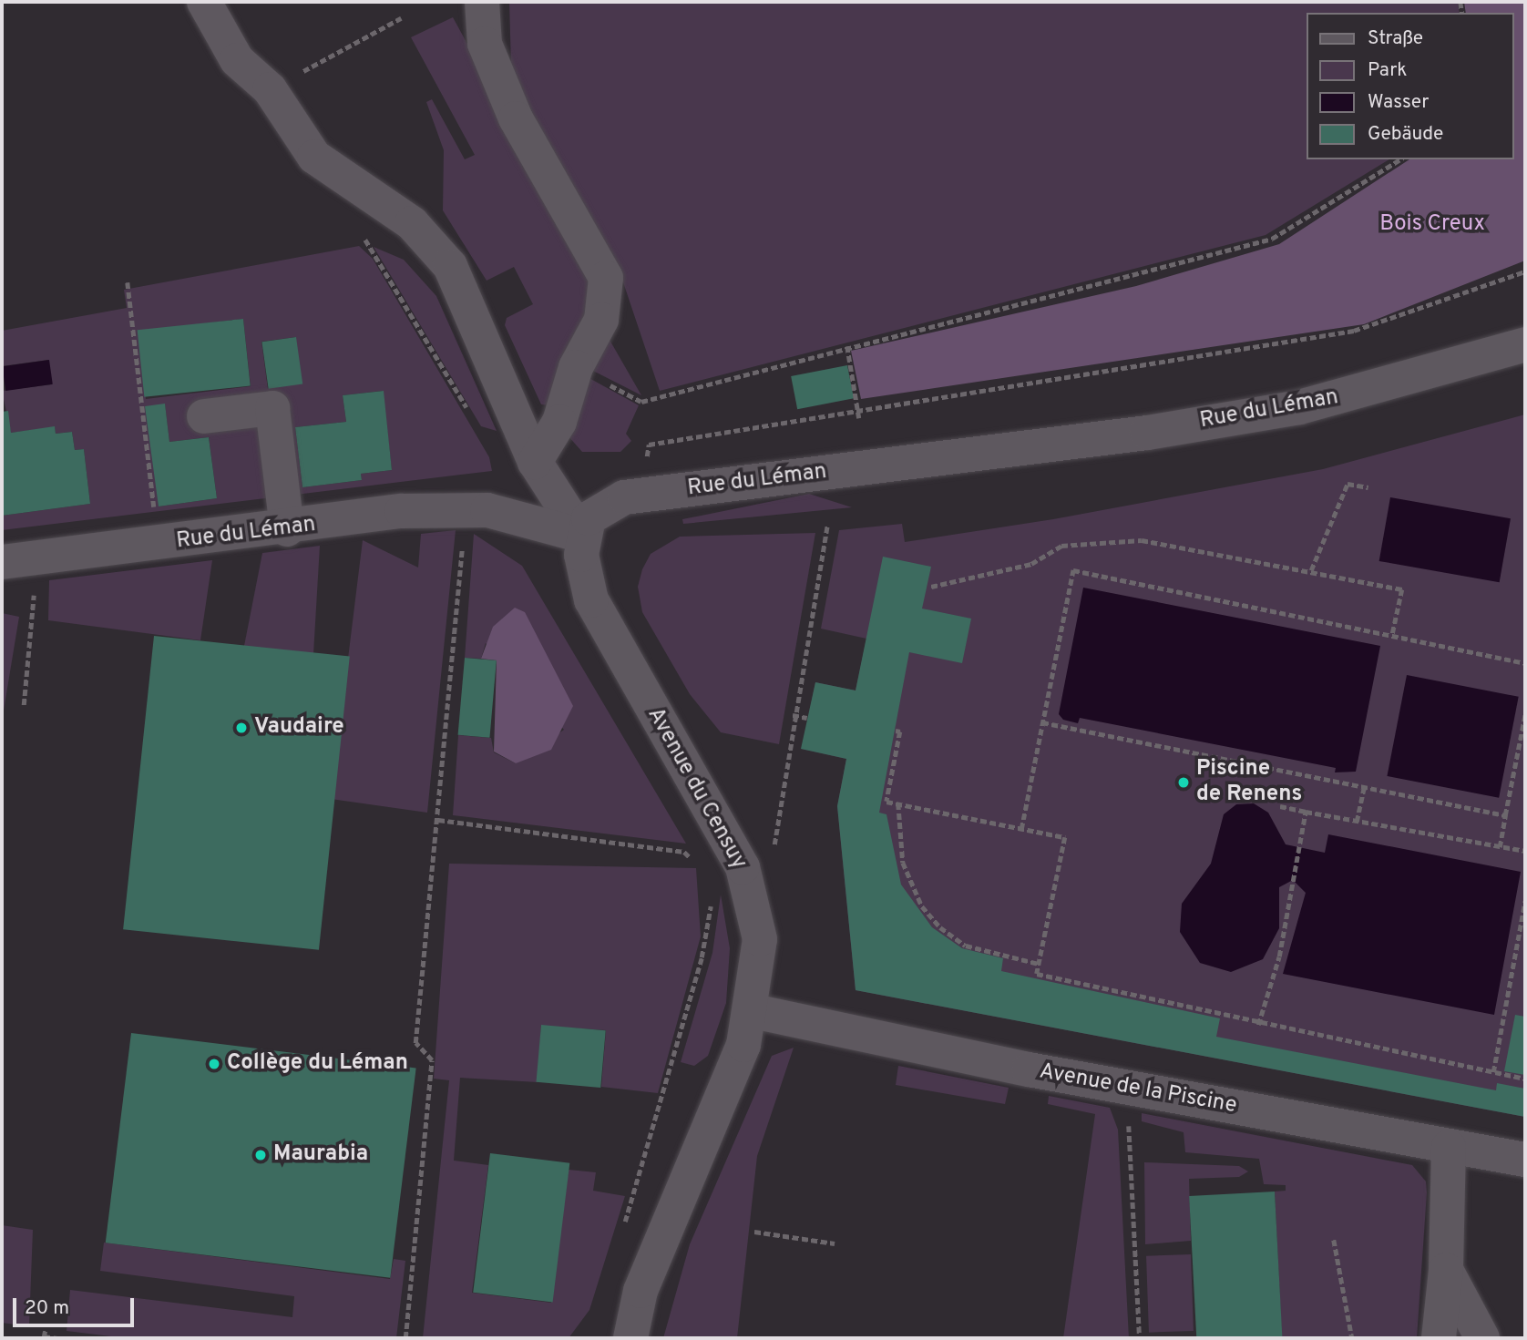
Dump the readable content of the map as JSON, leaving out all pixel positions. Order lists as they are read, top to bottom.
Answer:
{
  "streets": {
    "street": ["Rue du Léman", "Avenue du Censuy", "Avenue de la Piscine"]
  },
  "crossings": [
    ["Rue du Léman", "Avenue du Censuy"],
    ["Avenue du Censuy", "Avenue de la Piscine"]
  ],
  "parks": ["Bois Creux"],
  "places": [
    "Vaudaire",
    "Piscine de Renens",
    "Collège du Léman",
    "Maurabia"
  ],
  "legend": [
    "Straße",
    "Park",
    "Wasser",
    "Gebäude"
  ],
  "scale_bar": "20 m"
}
